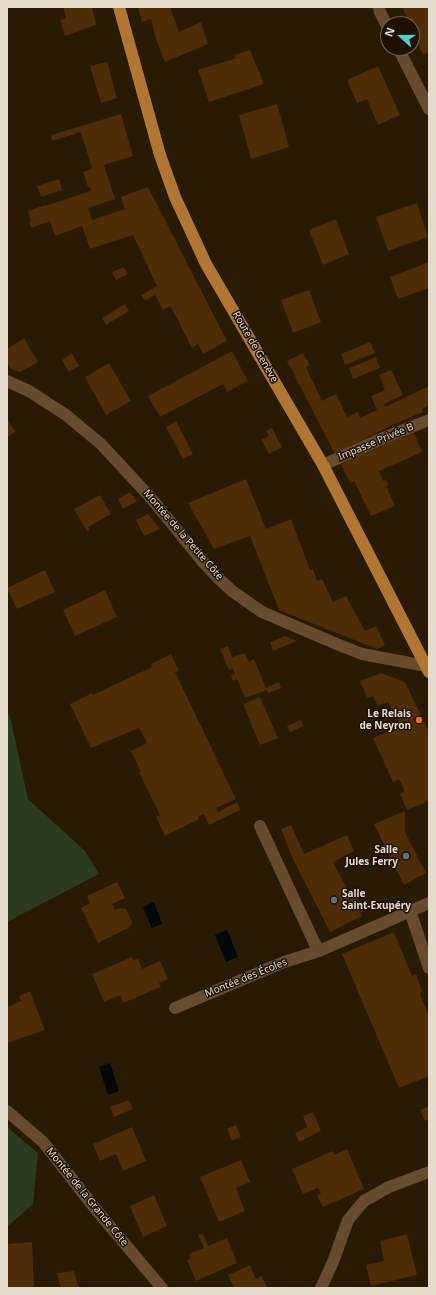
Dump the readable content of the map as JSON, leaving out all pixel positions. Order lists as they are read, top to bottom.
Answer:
{
  "streets": {
    "main road": ["Route de Genève"],
    "street": [
      "Impasse Privée B",
      "Montée de la Petite Côte",
      "Montée des Écoles",
      "Montée de la Grande Côte"
    ]
  },
  "crossings": [
    ["Route de Genève", "Impasse Privée B"],
    ["Route de Genève", "Montée de la Petite Côte"]
  ],
  "places": ["Le Relais de Neyron", "Salle Jules Ferry", "Salle Saint-Exupéry"],
  "north": "left"
}
